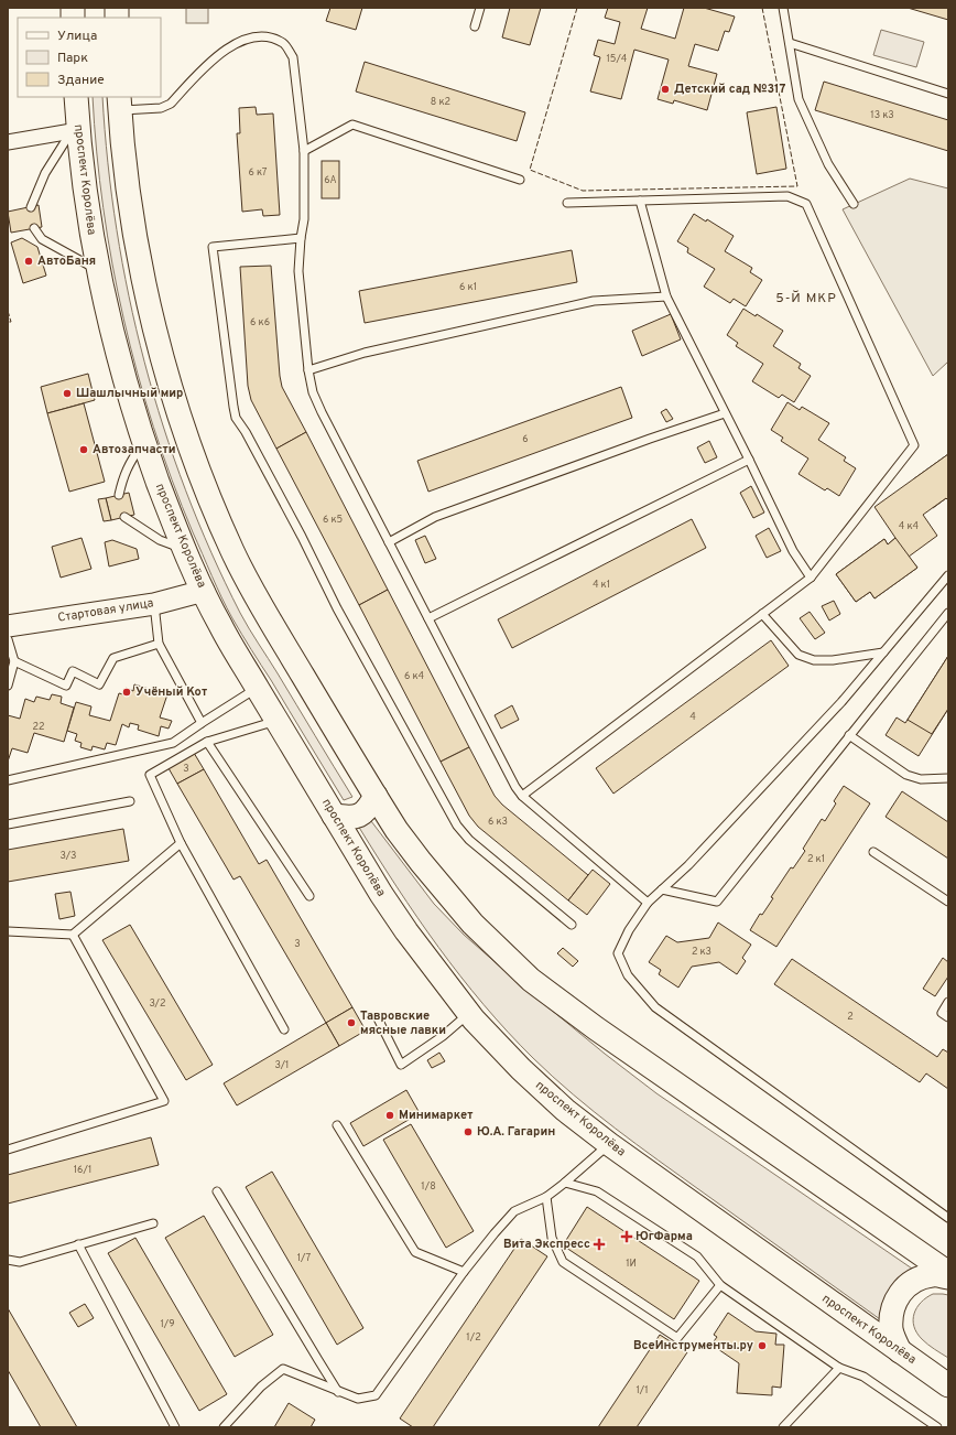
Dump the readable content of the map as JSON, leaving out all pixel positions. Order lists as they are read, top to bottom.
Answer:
{
  "streets": {
    "main road": ["проспект Королёва"],
    "street": ["Стартовая улица"]
  },
  "crossings": [
    ["проспект Королёва", "Стартовая улица"]
  ],
  "districts": ["5-Й МКР"],
  "places": {
    "other": [
      "Детский сад №317",
      "АвтоБаня",
      "Шашлычный мир",
      "Автозапчасти",
      "Учёный Кот",
      "Тавровские мясные лавки",
      "Минимаркет",
      "Ю.А. Гагарин",
      "ВсеИнструменты.ру"
    ],
    "health": ["ЮгФарма", "Вита Экспресс"]
  },
  "house_numbers": [
    "15/4",
    "8 к2",
    "13 к3",
    "6 к7",
    "6А",
    "6 к1",
    "6 к6",
    "6",
    "6 к5",
    "4 к4",
    "4 к1",
    "6 к4",
    "4",
    "22",
    "3",
    "6 к3",
    "3/3",
    "2 к1",
    "3",
    "2 к3",
    "3/2",
    "2",
    "3/1",
    "16/1",
    "1/8",
    "1/7",
    "1И",
    "1/9",
    "1/2",
    "1/1"
  ],
  "legend": ["Улица", "Парк", "Здание"]
}
